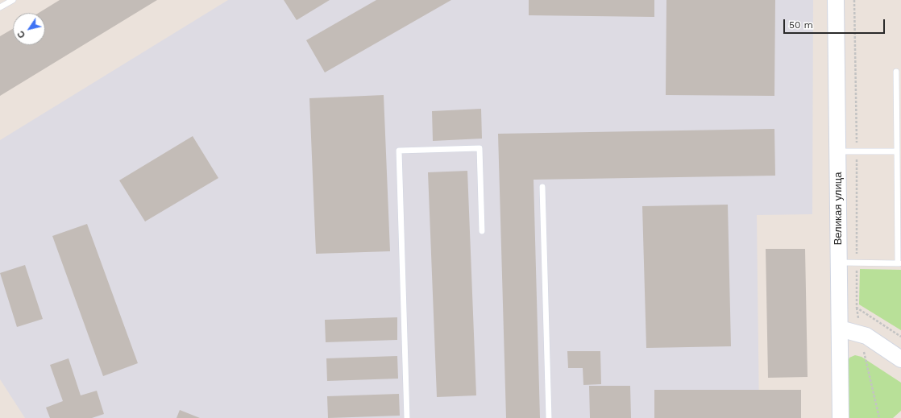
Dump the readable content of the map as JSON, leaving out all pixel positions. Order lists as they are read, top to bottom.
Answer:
{
  "streets": {
    "main road": ["Великая улица"]
  },
  "scale_bar": "50 m",
  "north": "bottom left"
}
